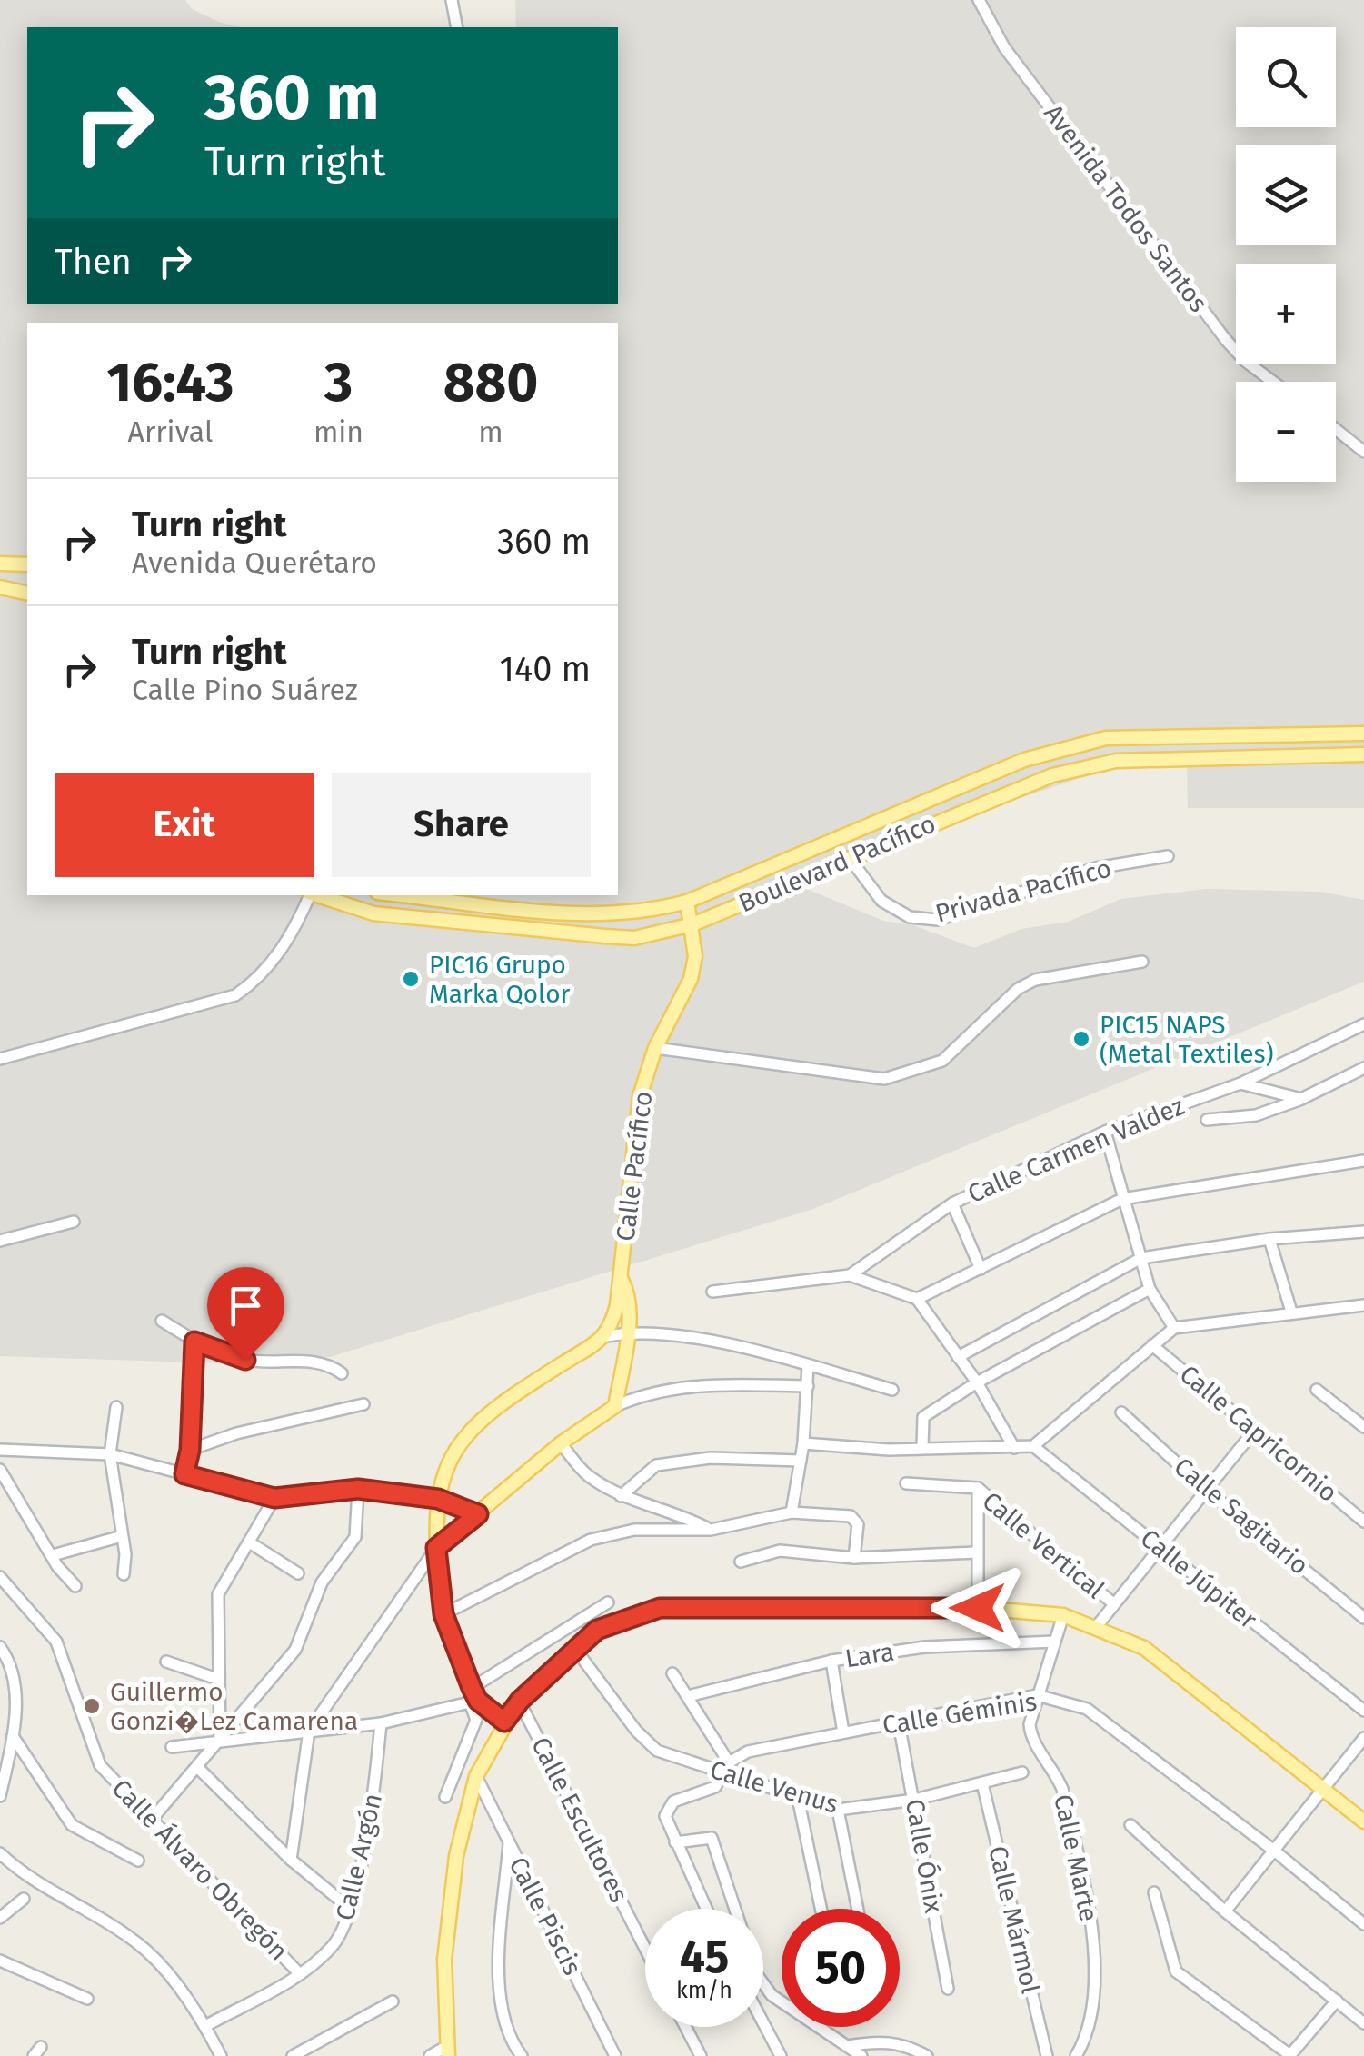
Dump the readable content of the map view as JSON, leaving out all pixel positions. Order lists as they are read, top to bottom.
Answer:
{
  "streets": {
    "main road": ["Boulevard Pacífico", "Calle Pacífico"],
    "street": [
      "Avenida Todos Santos",
      "Privada Pacífico",
      "Calle Carmen Valdez",
      "Calle Capricornio",
      "Calle Sagitario",
      "Calle Vertical",
      "Calle Júpiter",
      "Lara",
      "Calle Géminis",
      "Calle Venus",
      "Calle Escultores",
      "Calle Ónix",
      "Calle Argón",
      "Calle Marte",
      "Calle Álvaro Obregón",
      "Calle Piscis",
      "Calle Mármol"
    ]
  },
  "crossings": [
    ["Boulevard Pacífico", "Privada Pacífico"],
    ["Boulevard Pacífico", "Calle Pacífico"],
    ["Lara", "Calle Marte"],
    ["Calle Géminis", "Calle Ónix"],
    ["Calle Géminis", "Calle Marte"],
    ["Calle Venus", "Calle Ónix"],
    ["Calle Venus", "Calle Mármol"],
    ["Calle Argón", "Calle Álvaro Obregón"]
  ],
  "places": ["PIC16 Grupo Marka Qolor", "PIC15 NAPS (Metal Textiles)", "Guillermo Gonzi�Lez Camarena"],
  "page": {
    "map_buttons": ["+", "−"],
    "turn": ["360 m", "Turn right"],
    "then": "Then",
    "eta": [
      "16:43",
      "Arrival",
      "3",
      "min",
      "880",
      "m"
    ],
    "list": [
      {
        "name": "Turn right",
        "note": "Avenida Querétaro",
        "value": "360 m"
      },
      {
        "name": "Turn right",
        "note": "Calle Pino Suárez",
        "value": "140 m"
      }
    ],
    "buttons": ["Exit", "Share"],
    "speed": "45 km/h",
    "limit": "50"
  }
}
